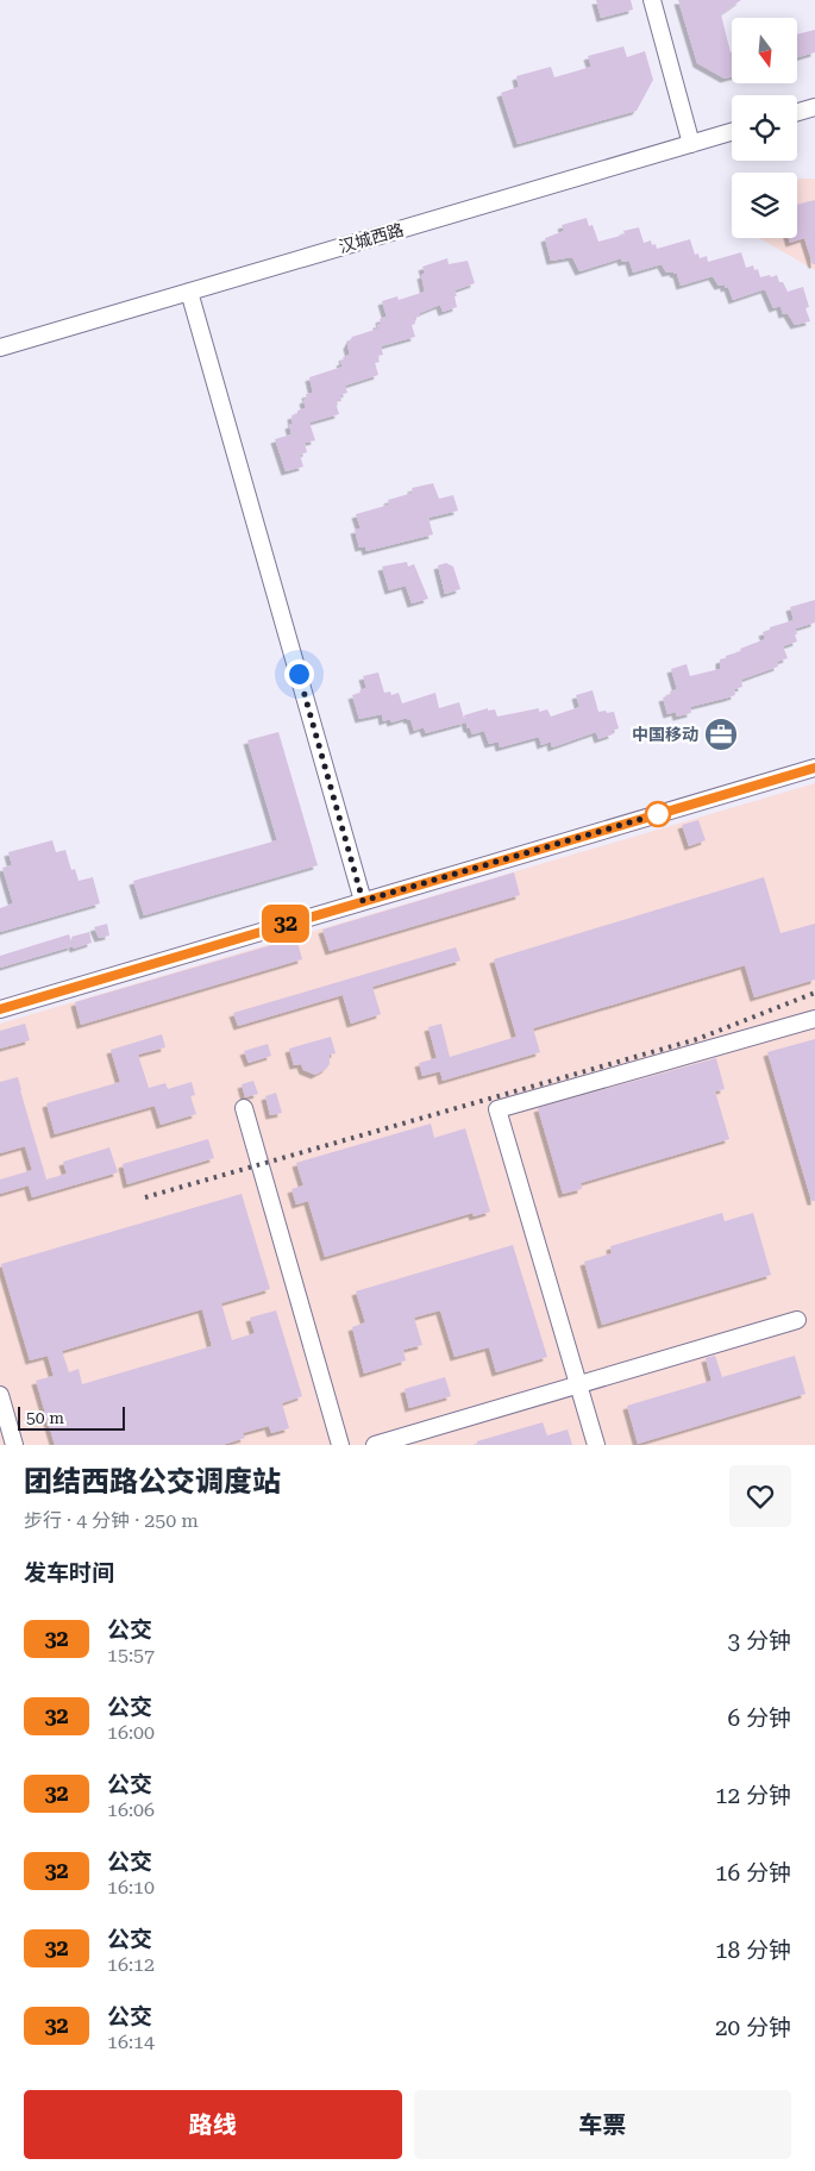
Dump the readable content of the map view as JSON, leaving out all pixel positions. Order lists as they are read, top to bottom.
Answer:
{
  "streets": {
    "street": ["汉城西路"]
  },
  "places": {
    "office": ["中国移动"]
  },
  "lines": ["bus line 32"],
  "scale_bar": "50 m",
  "north": "bottom",
  "page": {
    "on_map": "32",
    "scale": "50 m",
    "heading": [
      ["团结西路公交调度站", "步行 · 4 分钟 · 250 m"],
      "发车时间"
    ],
    "list": [
      {
        "mark": "32",
        "name": "公交",
        "note": "15:57",
        "value": "3 分钟"
      },
      {
        "mark": "32",
        "name": "公交",
        "note": "16:00",
        "value": "6 分钟"
      },
      {
        "mark": "32",
        "name": "公交",
        "note": "16:06",
        "value": "12 分钟"
      },
      {
        "mark": "32",
        "name": "公交",
        "note": "16:10",
        "value": "16 分钟"
      },
      {
        "mark": "32",
        "name": "公交",
        "note": "16:12",
        "value": "18 分钟"
      },
      {
        "mark": "32",
        "name": "公交",
        "note": "16:14",
        "value": "20 分钟"
      }
    ],
    "buttons": ["路线", "车票"]
  }
}
